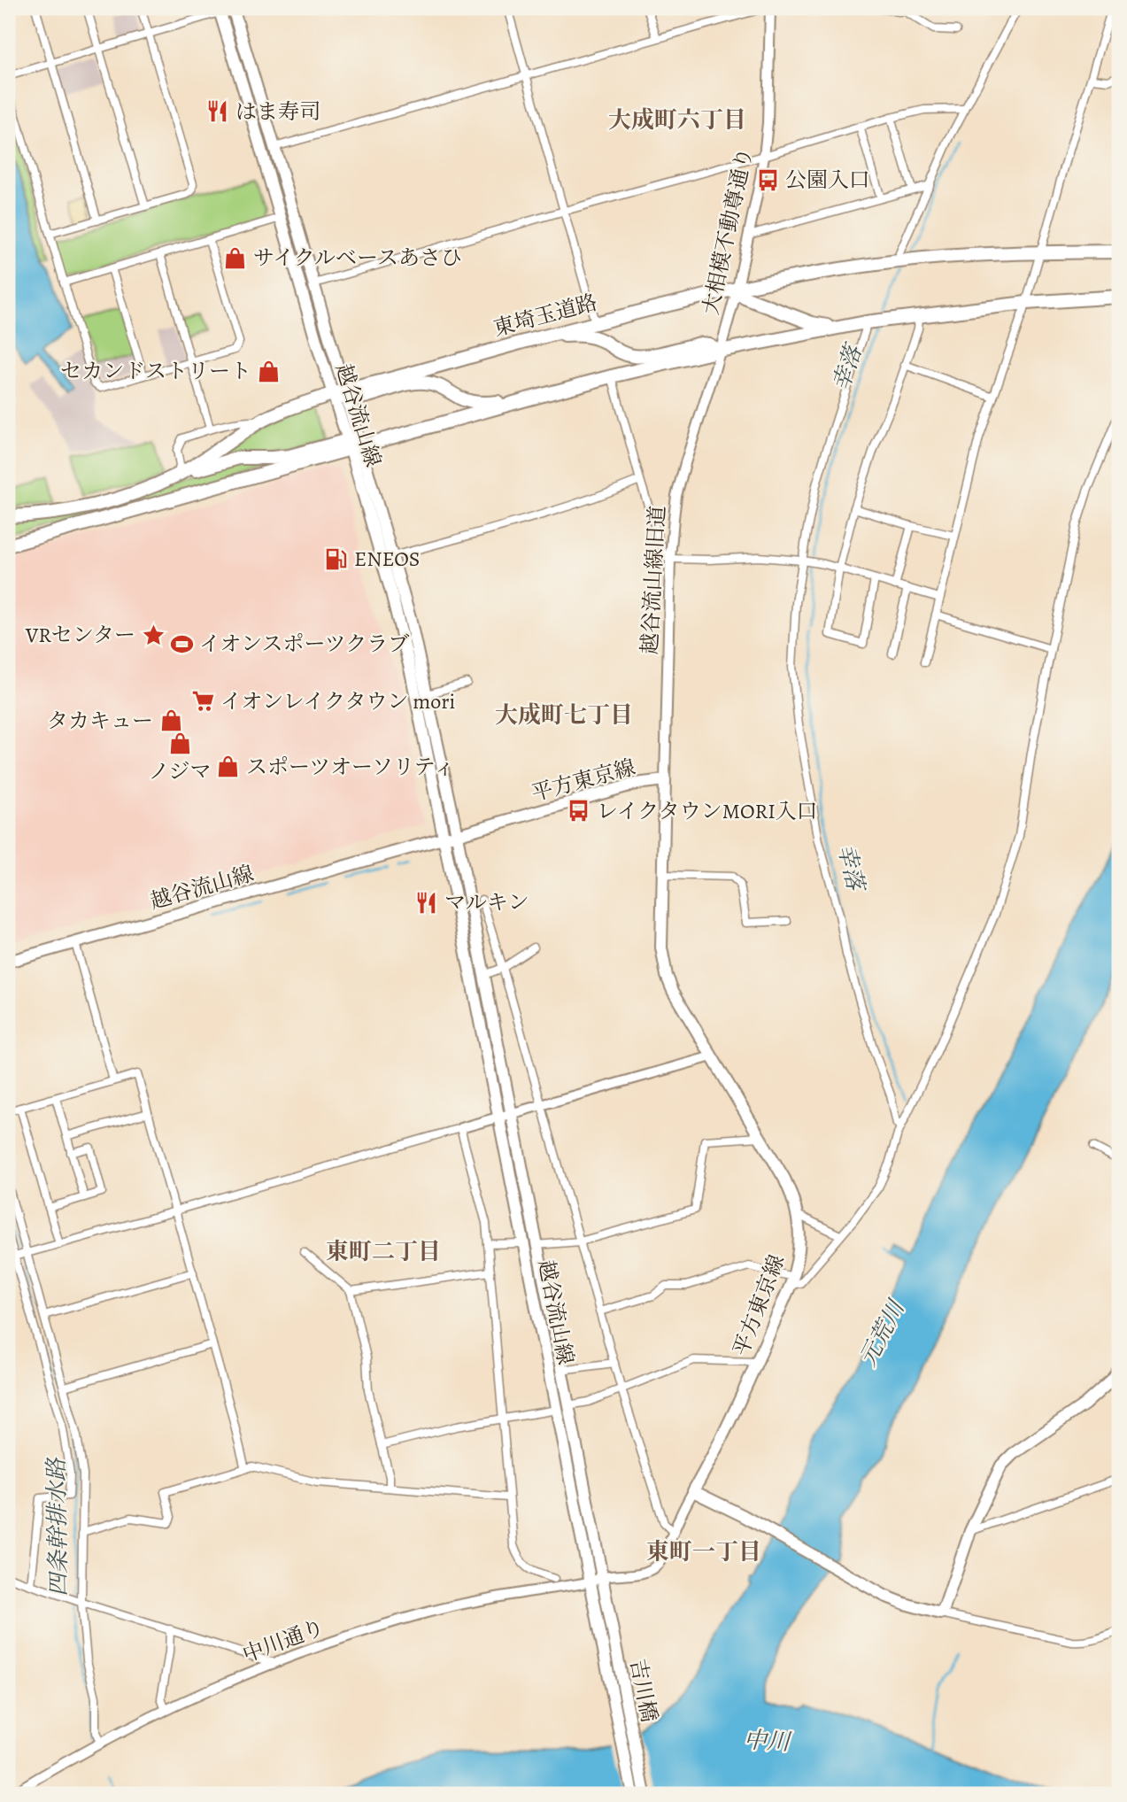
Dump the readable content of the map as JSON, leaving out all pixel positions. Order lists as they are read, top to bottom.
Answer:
{
  "streets": {
    "highway": ["東埼玉道路"],
    "main road": ["越谷流山線", "平方東京線", "吉川橋"],
    "street": ["大相模不動尊通り", "越谷流山線旧道", "中川通り"]
  },
  "crossings": [
    ["大相模不動尊通り", "東埼玉道路"],
    ["大相模不動尊通り", "越谷流山線旧道"],
    ["東埼玉道路", "越谷流山線"],
    ["越谷流山線", "平方東京線"],
    ["越谷流山線", "中川通り"],
    ["越谷流山線", "吉川橋"],
    ["越谷流山線旧道", "平方東京線"]
  ],
  "districts": [
    "大成町六丁目",
    "大成町七丁目",
    "東町二丁目",
    "東町一丁目"
  ],
  "water": [
    "幸落",
    "元荒川",
    "四条幹排水路",
    "中川"
  ],
  "places": {
    "restaurant": ["はま寿司", "マルキン"],
    "bus stop": ["公園入口", "レイクタウンMORI入口"],
    "shop": [
      "サイクルベースあさひ",
      "セカンドストリート",
      "タカキュー",
      "ノジマ",
      "スポーツオーソリティ"
    ],
    "fuel station": ["ENEOS"],
    "place": ["VRセンター"],
    "sports": ["イオンスポーツクラブ"],
    "supermarket": ["イオンレイクタウン mori"]
  }
}
